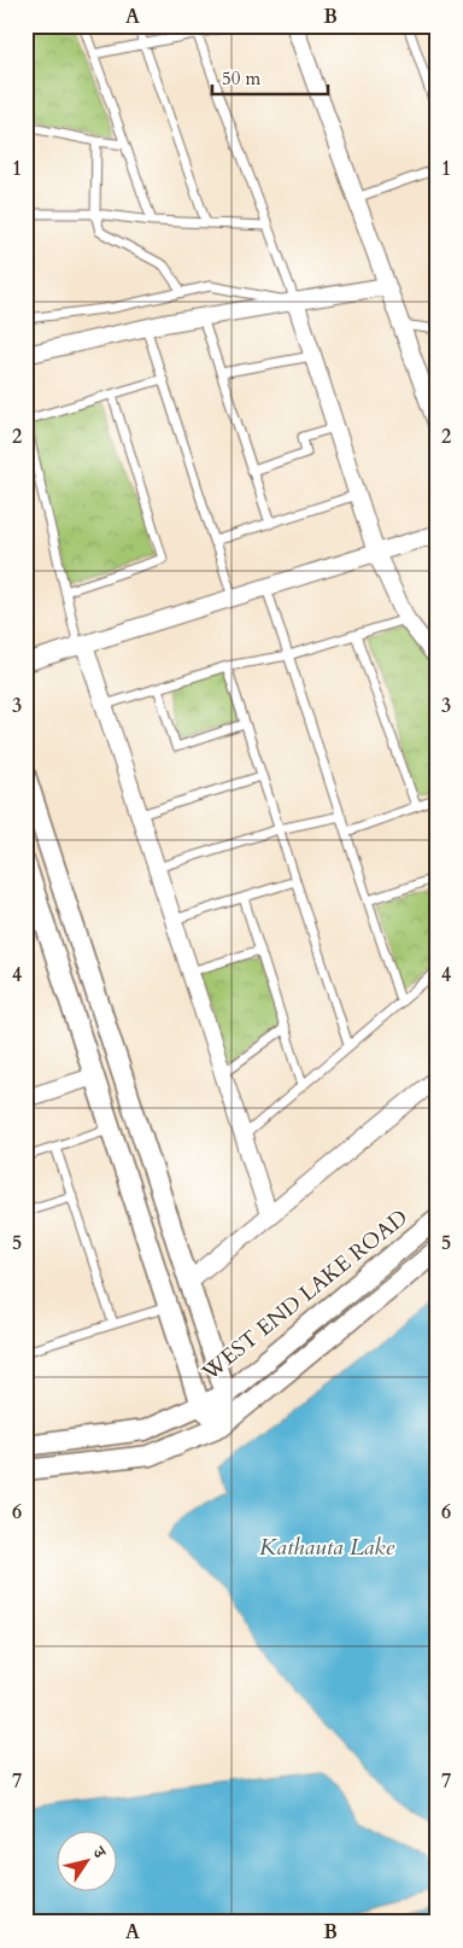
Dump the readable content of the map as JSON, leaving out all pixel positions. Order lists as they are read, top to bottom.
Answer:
{
  "streets": {
    "street": ["WEST END LAKE ROAD"]
  },
  "water": ["Kathauta Lake"],
  "scale_bar": "50 m",
  "north": "top right",
  "grid": {
    "columns": ["A", "B"],
    "rows": [
      "1",
      "2",
      "3",
      "4",
      "5",
      "6",
      "7"
    ]
  }
}
